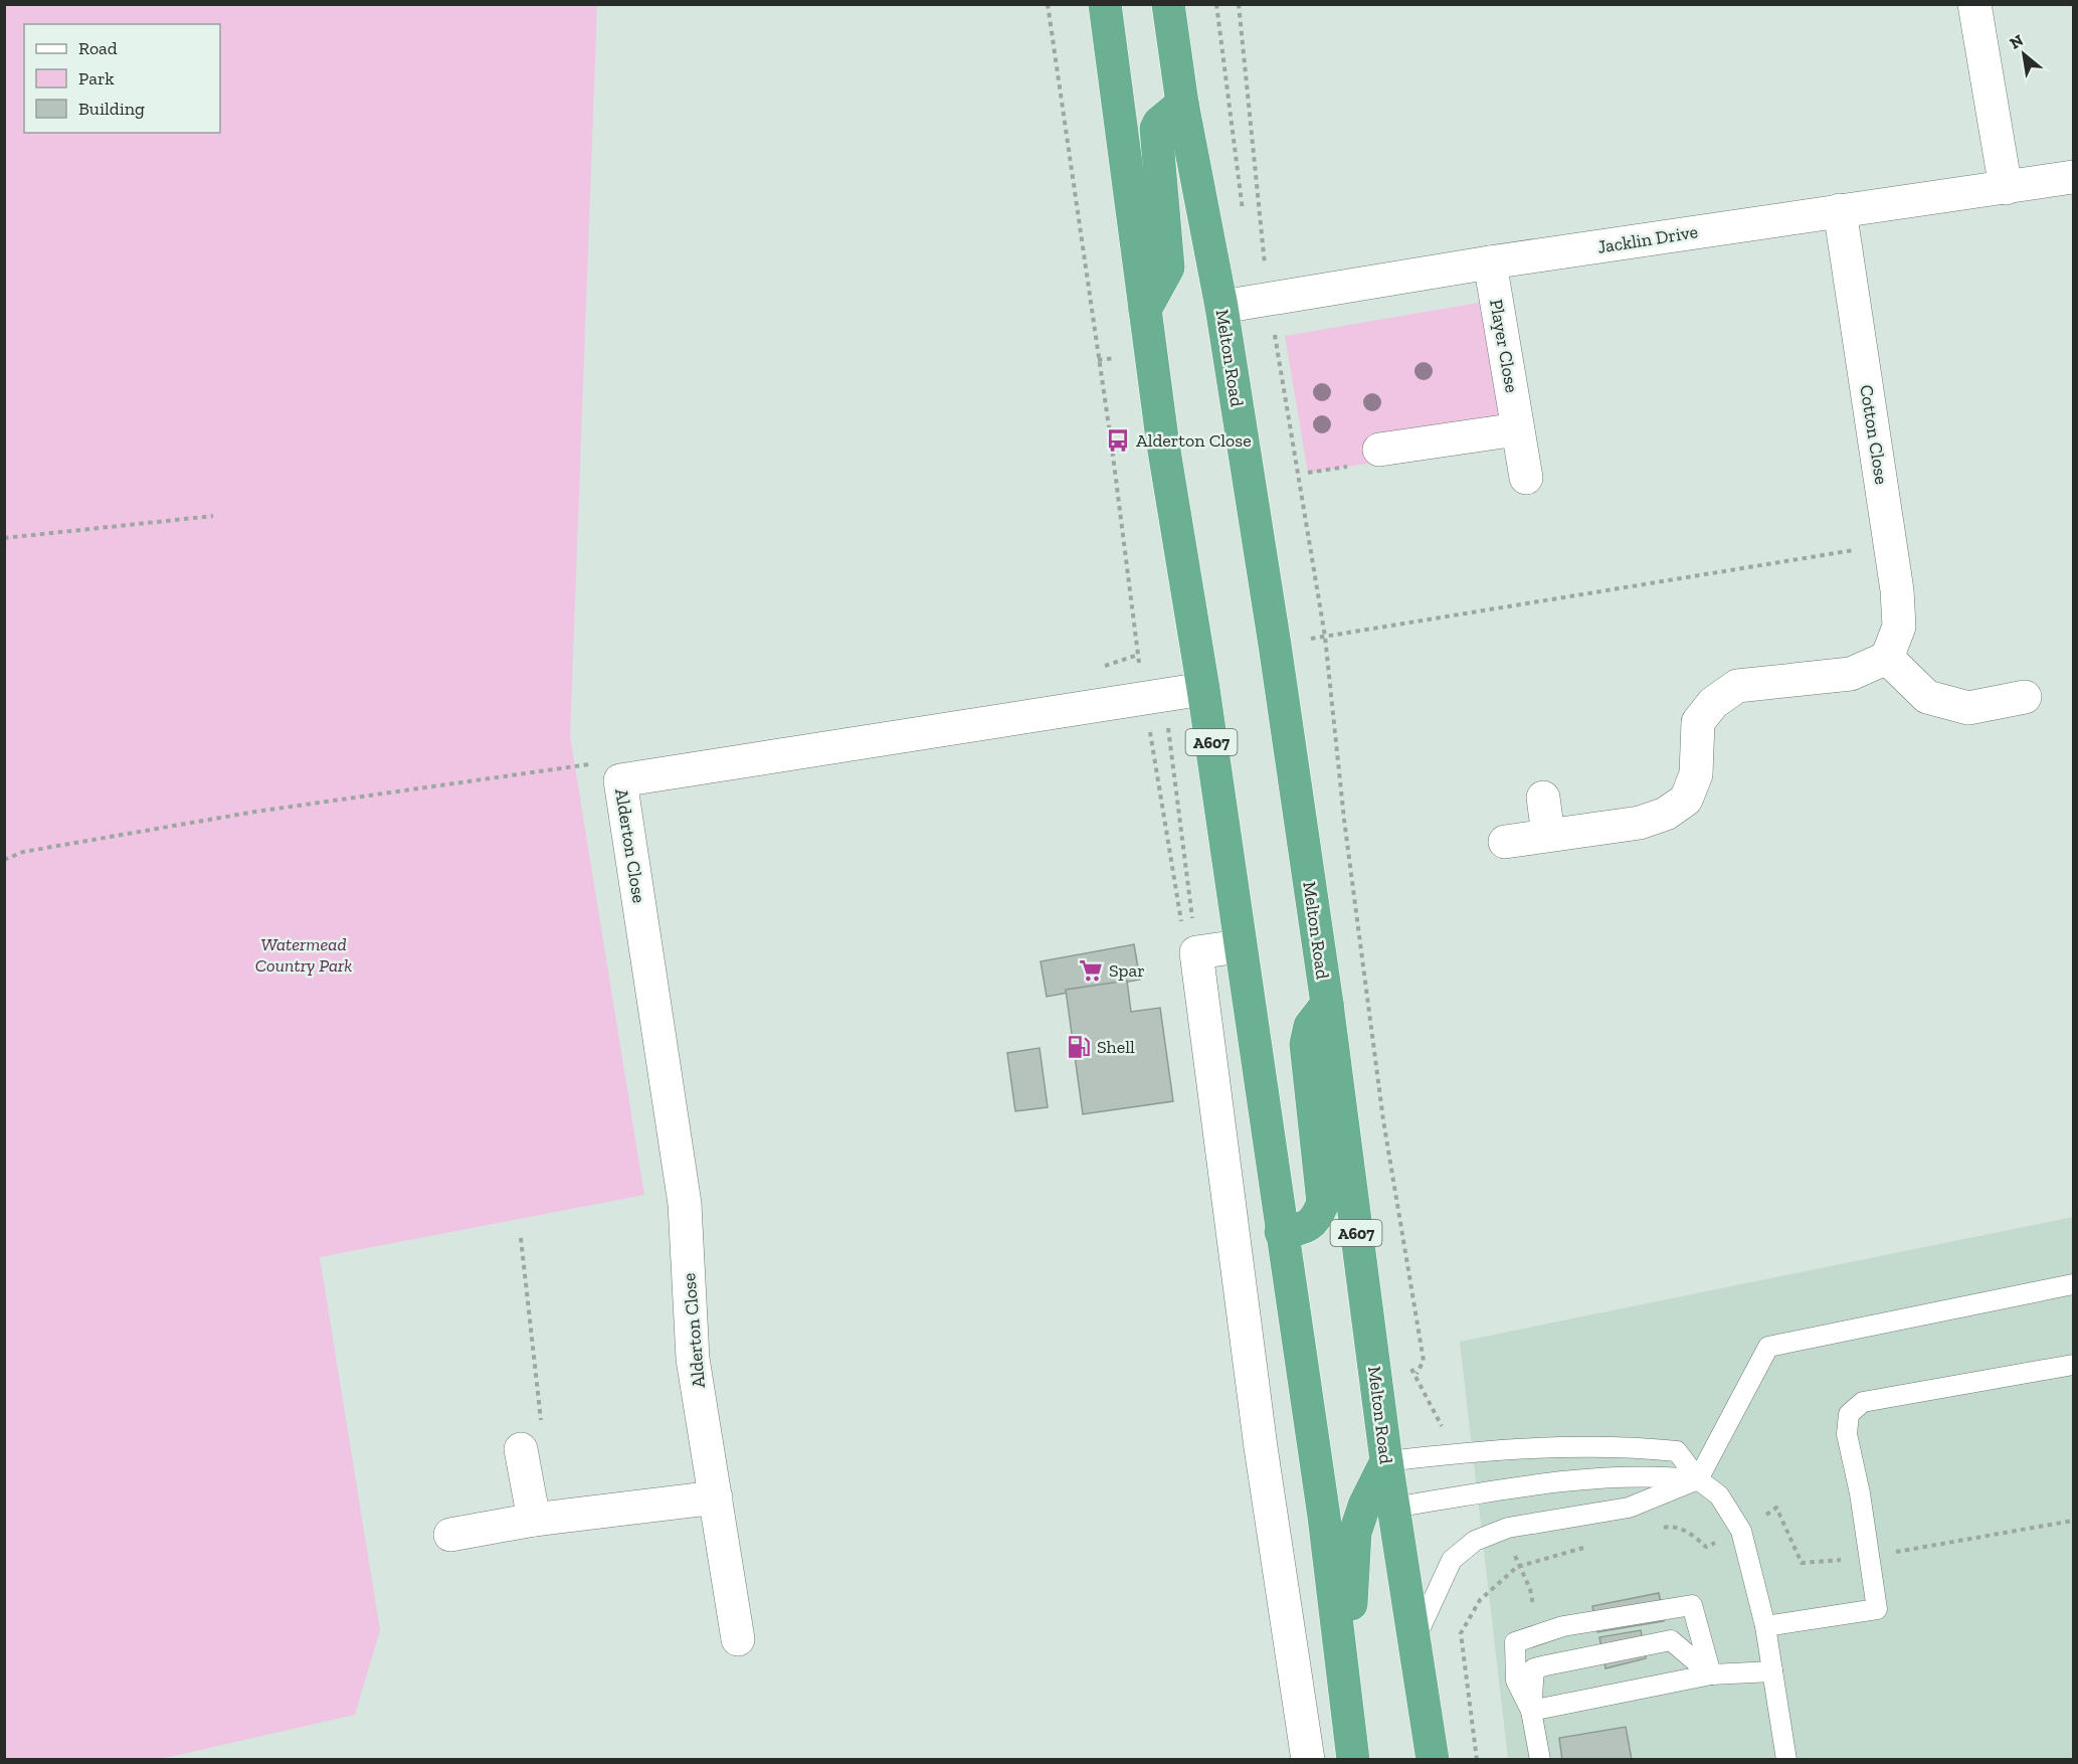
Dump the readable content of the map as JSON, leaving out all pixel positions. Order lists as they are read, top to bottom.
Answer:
{
  "streets": {
    "highway": ["Melton Road", "A607"],
    "street": [
      "Jacklin Drive",
      "Player Close",
      "Cotton Close",
      "Alderton Close"
    ]
  },
  "crossings": [
    ["Jacklin Drive", "Player Close"],
    ["Jacklin Drive", "Melton Road"],
    ["Jacklin Drive", "Cotton Close"],
    ["A607", "Alderton Close"]
  ],
  "parks": ["Watermead Country Park"],
  "places": {
    "bus stop": ["Alderton Close"],
    "supermarket": ["Spar"],
    "fuel station": ["Shell"]
  },
  "legend": ["Road", "Park", "Building"],
  "north": "top left"
}
